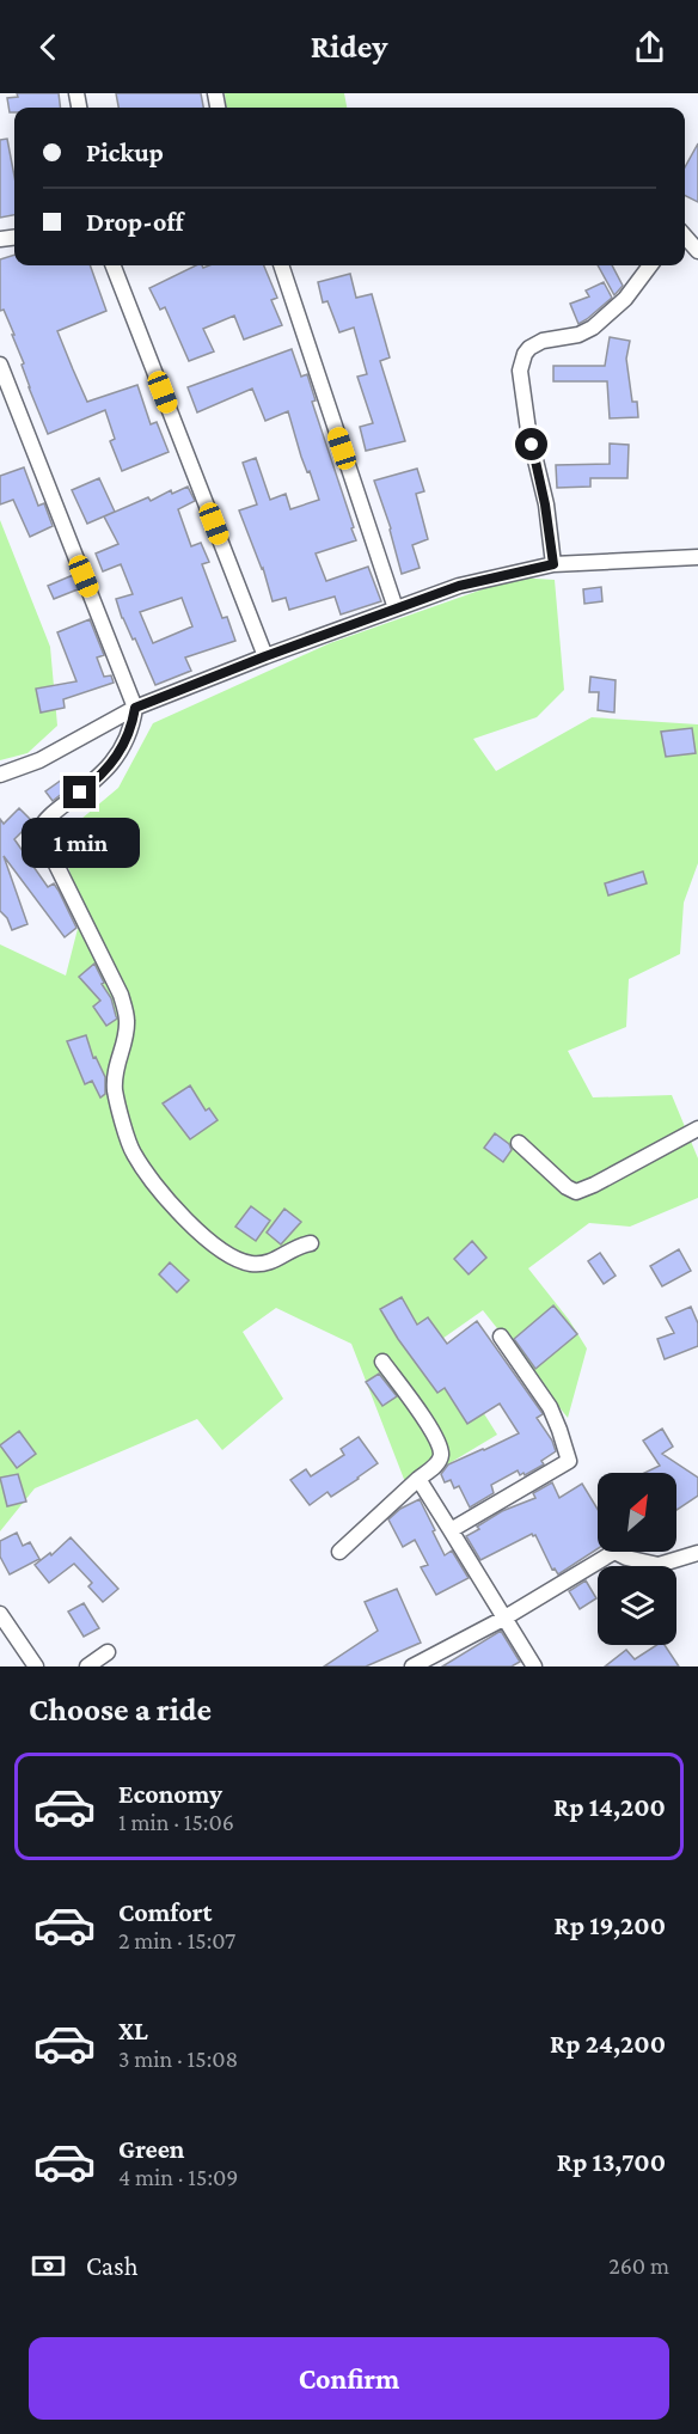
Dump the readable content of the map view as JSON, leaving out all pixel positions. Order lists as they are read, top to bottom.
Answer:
{
  "north": "top right",
  "page": {
    "header": "Ridey",
    "banner": ["Pickup", "Drop-off"],
    "bubble": "1 min",
    "heading": "Choose a ride",
    "list": [
      {
        "name": "Economy",
        "note": "1 min · 15:06",
        "value": "Rp 14,200"
      },
      {
        "name": "Comfort",
        "note": "2 min · 15:07",
        "value": "Rp 19,200"
      },
      {
        "name": "XL",
        "note": "3 min · 15:08",
        "value": "Rp 24,200"
      },
      {
        "name": "Green",
        "note": "4 min · 15:09",
        "value": "Rp 13,700"
      }
    ],
    "pay": ["Cash", "260 m"],
    "buttons": "Confirm"
  }
}
